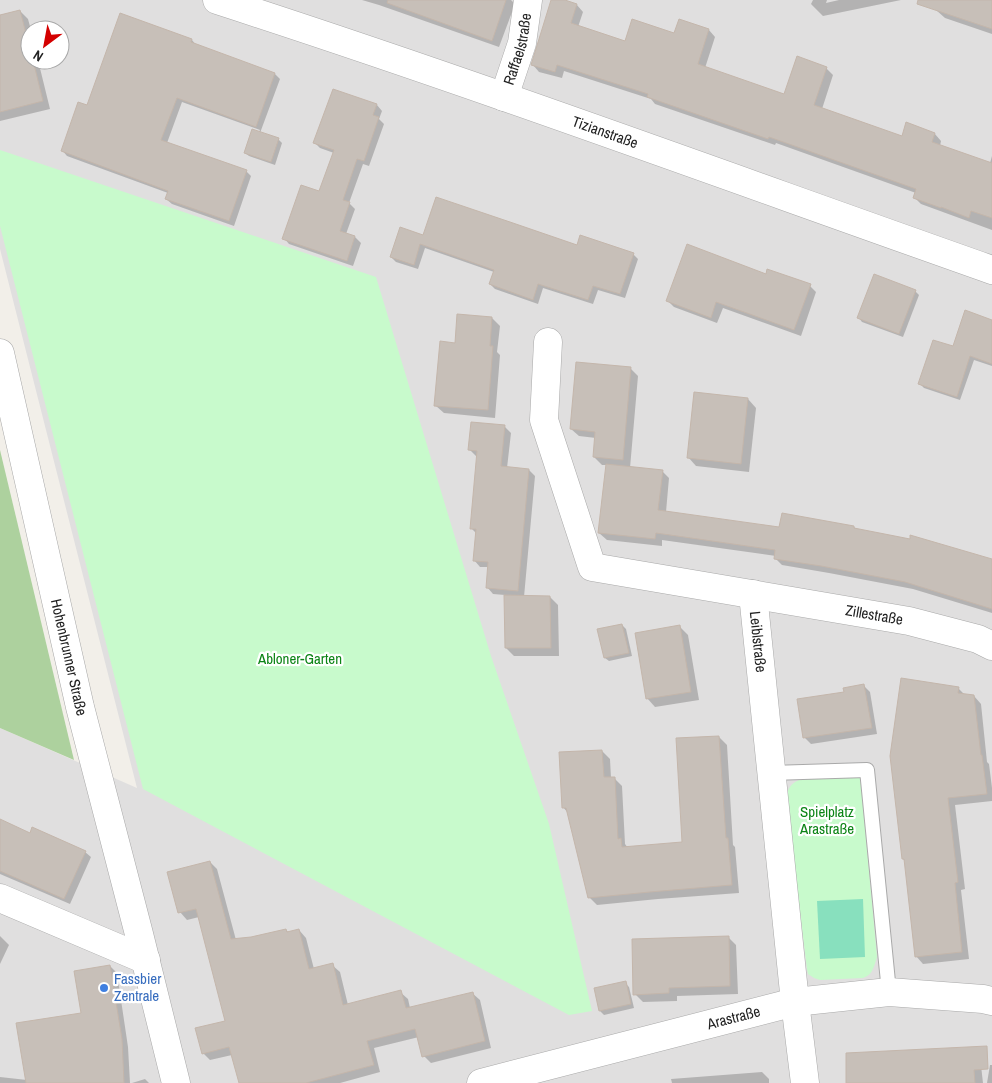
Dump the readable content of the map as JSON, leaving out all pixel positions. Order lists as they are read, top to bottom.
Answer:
{
  "streets": {
    "street": [
      "Raffaelstraße",
      "Tizianstraße",
      "Zillestraße",
      "Leiblstraße",
      "Hohenbrunner Straße",
      "Arastraße"
    ]
  },
  "crossings": [
    ["Raffaelstraße", "Tizianstraße"],
    ["Zillestraße", "Leiblstraße"],
    ["Leiblstraße", "Arastraße"]
  ],
  "parks": ["Abloner-Garten", "Spielplatz Arastraße"],
  "places": ["Fassbier Zentrale"],
  "north": "bottom left"
}
